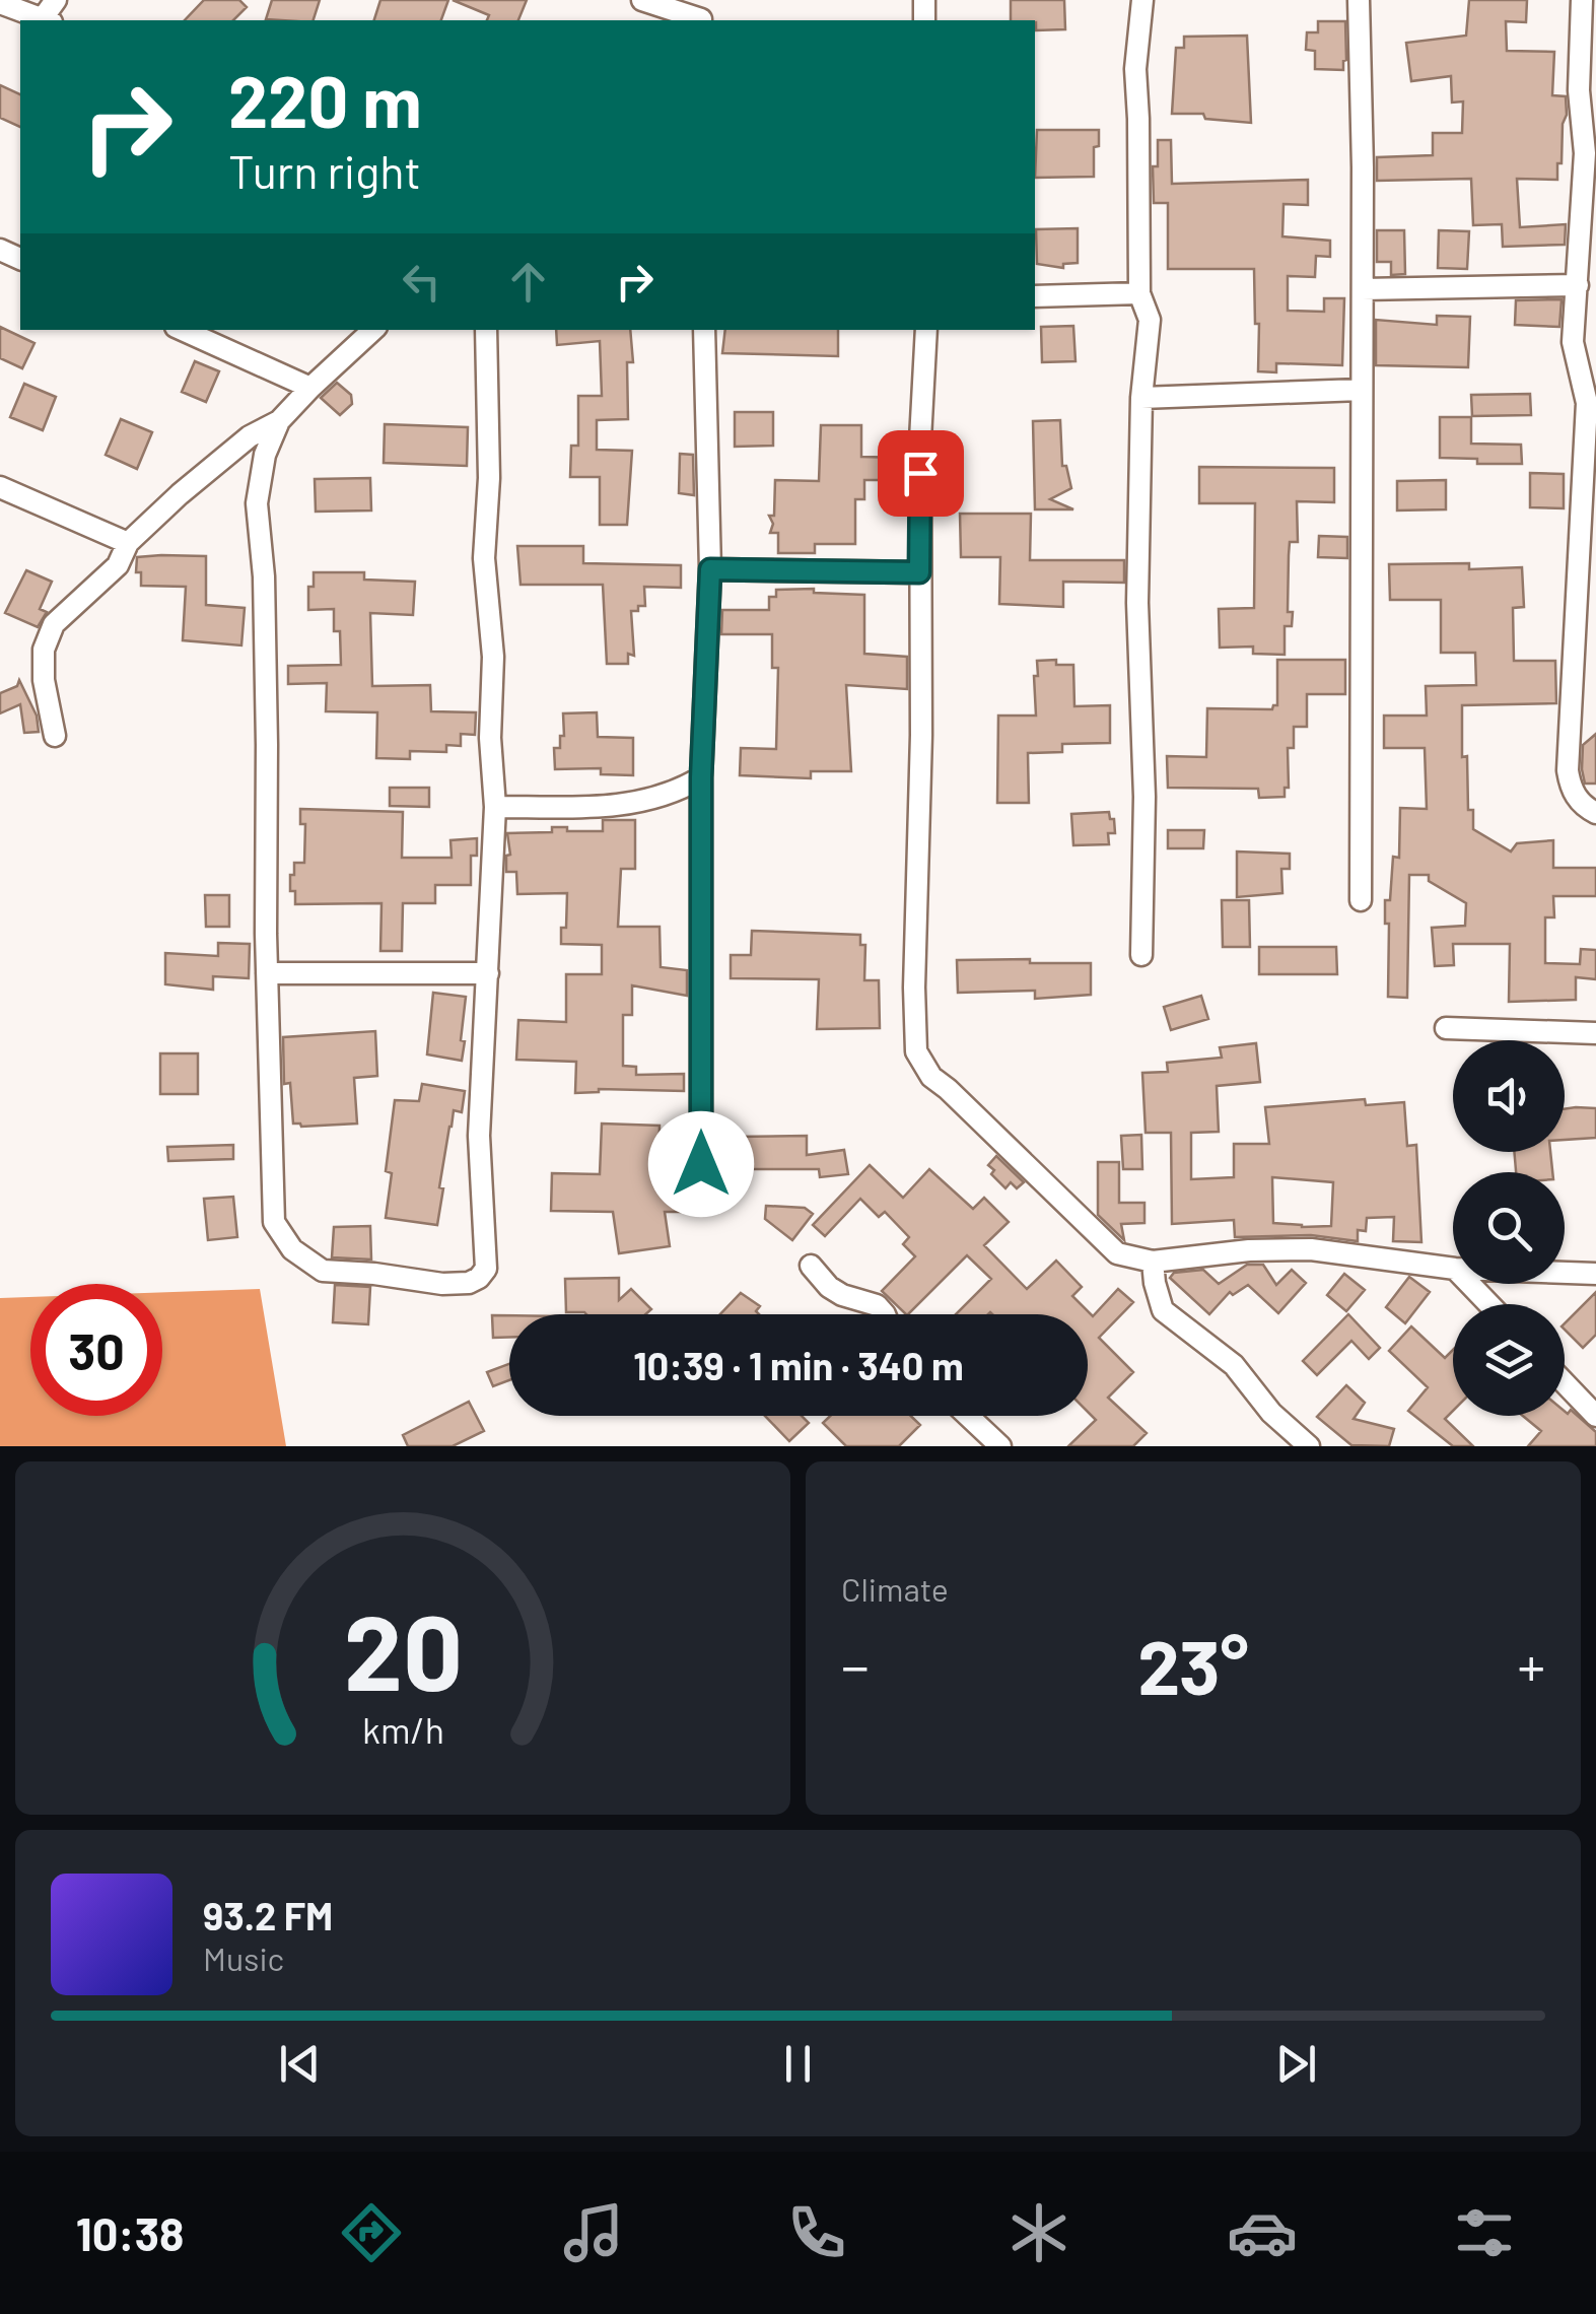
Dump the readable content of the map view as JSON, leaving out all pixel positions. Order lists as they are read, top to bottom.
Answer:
{
  "page": {
    "turn": ["220 m", "Turn right"],
    "limit": "30",
    "trip": "10:39 · 1 min · 340 m",
    "tile": "Climate",
    "heat": ["−", "23°", "+"],
    "song": ["93.2 FM", "Music"],
    "tabs": "10:38",
    "gauge": ["20", "km/h"]
  }
}
